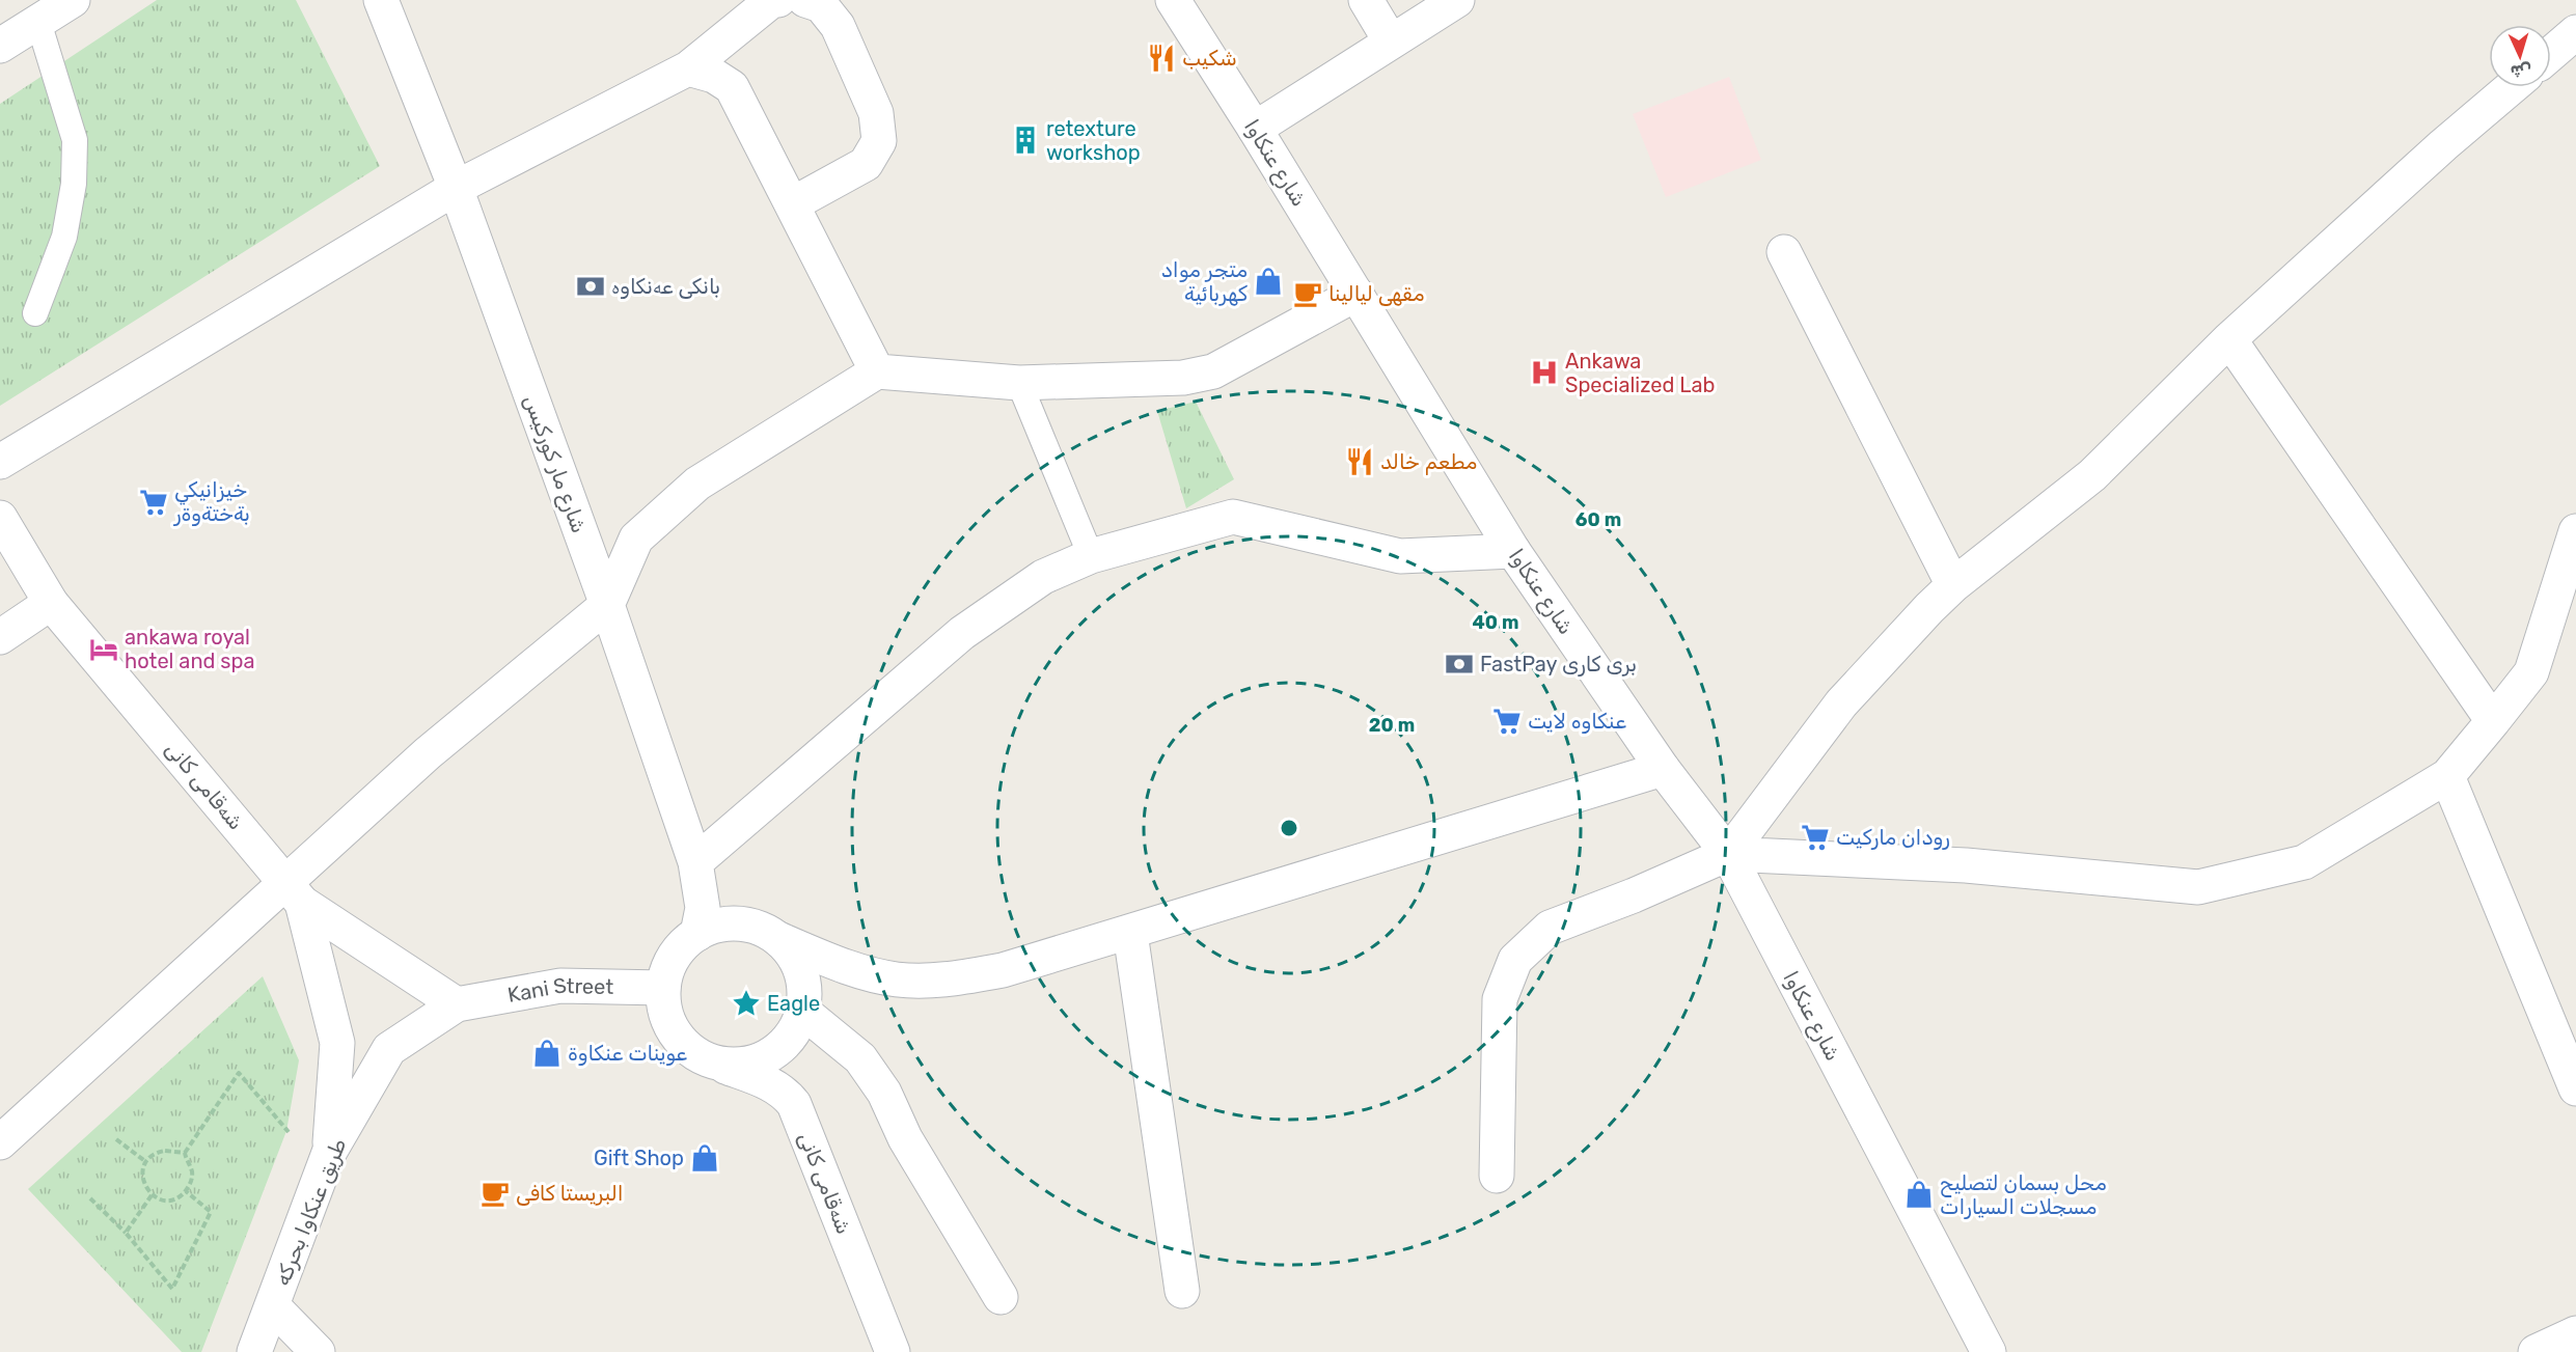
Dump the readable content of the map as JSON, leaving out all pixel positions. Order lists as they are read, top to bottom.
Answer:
{
  "streets": {
    "street": [
      "شارع عنكاوا",
      "شارع مار كوركيس",
      "شەقامی کانی",
      "Kani Street",
      "طريق عنكاوا بحركه"
    ]
  },
  "crossings": [
    ["شارع مار كوركيس", "شەقامی کانی"],
    ["شارع مار كوركيس", "Kani Street"],
    ["شەقامی کانی", "Kani Street"],
    ["شەقامی کانی", "طريق عنكاوا بحركه"],
    ["Kani Street", "طريق عنكاوا بحركه"]
  ],
  "places": {
    "restaurant": ["شكيب", "مطعم خالد"],
    "building": ["retexture workshop"],
    "shop": [
      "متجر مواد كهربائية",
      "عوينات عنكاوة",
      "Gift Shop",
      "محل بسمان لتصليح مسجلات السيارات"
    ],
    "bank": ["بانکی عەنکاوە", "FastPay بری كاری"],
    "cafe": ["مقهى ليالينا", "البریستا كافی"],
    "hospital": ["Ankawa Specialized Lab"],
    "supermarket": ["خيزانيكي بةختةوةر", "عنكاوه لايت", "رودان ماركيت"],
    "hotel": ["ankawa royal hotel and spa"],
    "place": ["Eagle"]
  },
  "north": "bottom",
  "rings": ["60 m", "40 m", "20 m"]
}
